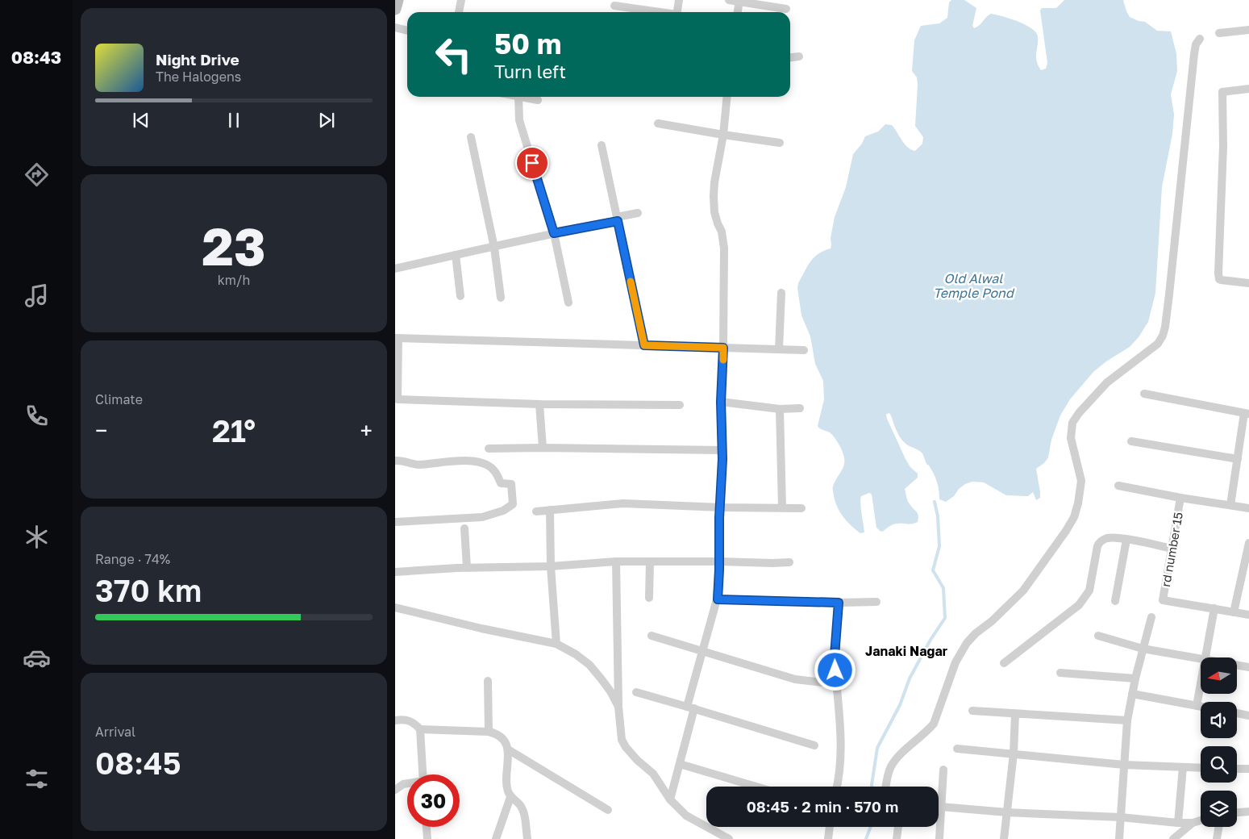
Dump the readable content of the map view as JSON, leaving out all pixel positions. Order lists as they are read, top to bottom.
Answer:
{
  "streets": {
    "street": ["rd number 15"]
  },
  "districts": ["Janaki Nagar"],
  "water": ["Old Alwal Temple Pond"],
  "north": "left",
  "page": {
    "tabs": "08:43",
    "turn": ["50 m", "Turn left"],
    "song": ["Night Drive", "The Halogens"],
    "tile": [
      ["23", "km/h"],
      "Climate",
      ["Range · 74%", "370 km"],
      ["Arrival", "08:45"]
    ],
    "heat": ["−", "21°", "+"],
    "limit": "30",
    "trip": "08:45 · 2 min · 570 m"
  }
}
